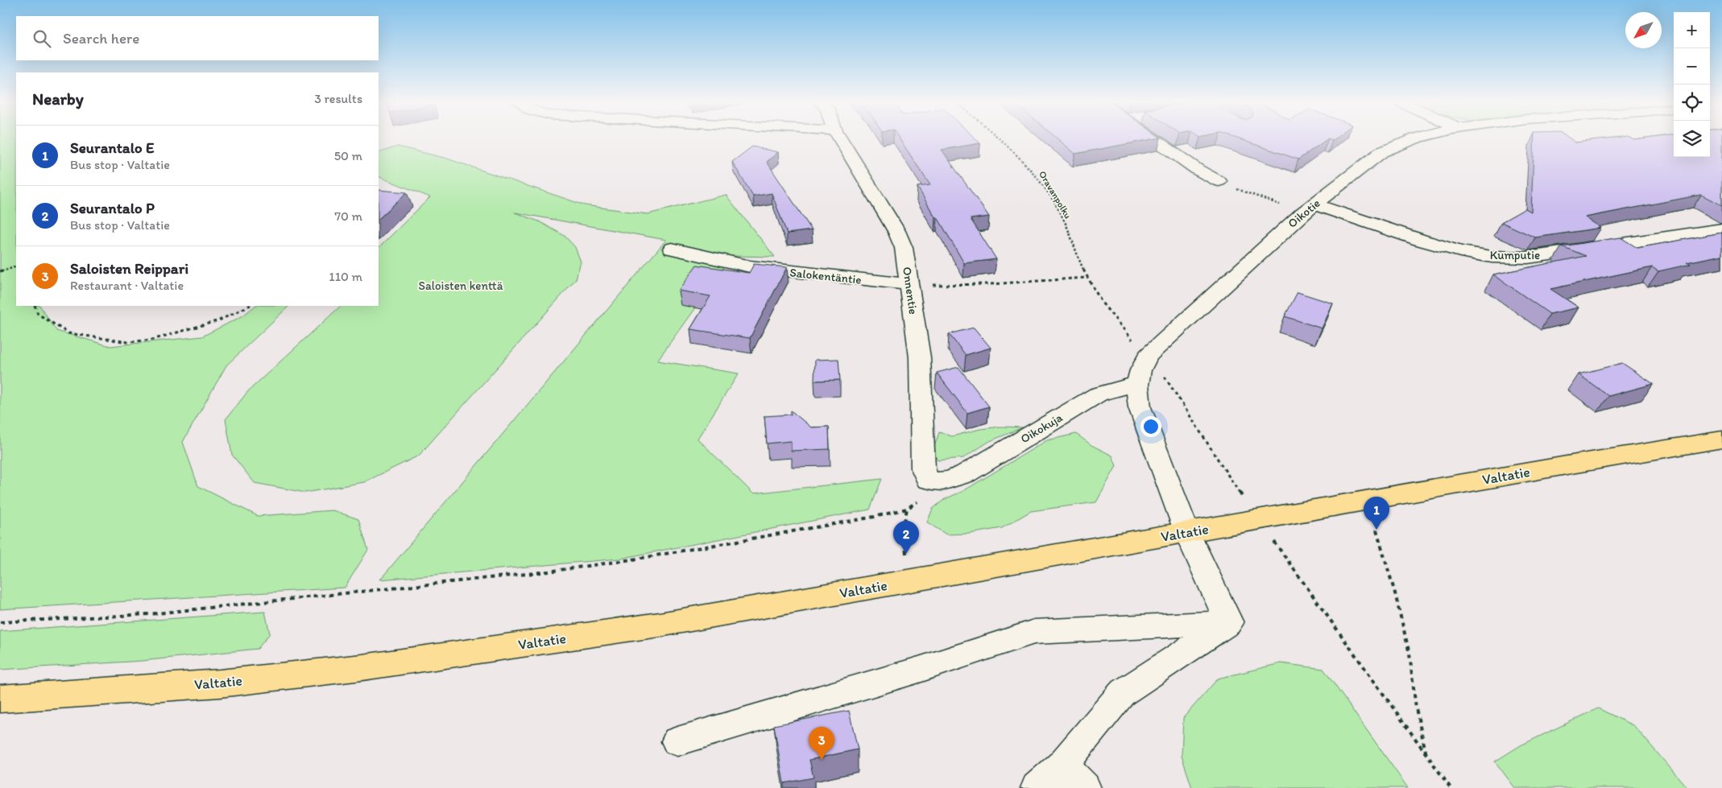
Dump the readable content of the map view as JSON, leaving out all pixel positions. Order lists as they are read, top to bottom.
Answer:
{
  "streets": {
    "highway": ["Valtatie"],
    "street": [
      "Oikotie",
      "Kumputie",
      "Salokentäntie",
      "Onnentie",
      "Oikokuja"
    ],
    "path": ["Oravanpolku"]
  },
  "crossings": [
    ["Oravanpolku", "Oikotie"],
    ["Oikotie", "Kumputie"],
    ["Oikotie", "Oikokuja"],
    ["Oikotie", "Valtatie"],
    ["Salokentäntie", "Onnentie"],
    ["Onnentie", "Oikokuja"]
  ],
  "parks": ["Saloisten kenttä"],
  "north": "bottom left",
  "page": {
    "map_buttons": ["+", "−"],
    "search": "Search here",
    "heading": ["Nearby", "3 results"],
    "list": [
      {
        "mark": "1",
        "name": "Seurantalo E",
        "note": "Bus stop · Valtatie",
        "value": "50 m"
      },
      {
        "mark": "2",
        "name": "Seurantalo P",
        "note": "Bus stop · Valtatie",
        "value": "70 m"
      },
      {
        "mark": "3",
        "name": "Saloisten Reippari",
        "note": "Restaurant · Valtatie",
        "value": "110 m"
      }
    ],
    "pins": ["1", "2", "3"]
  }
}
